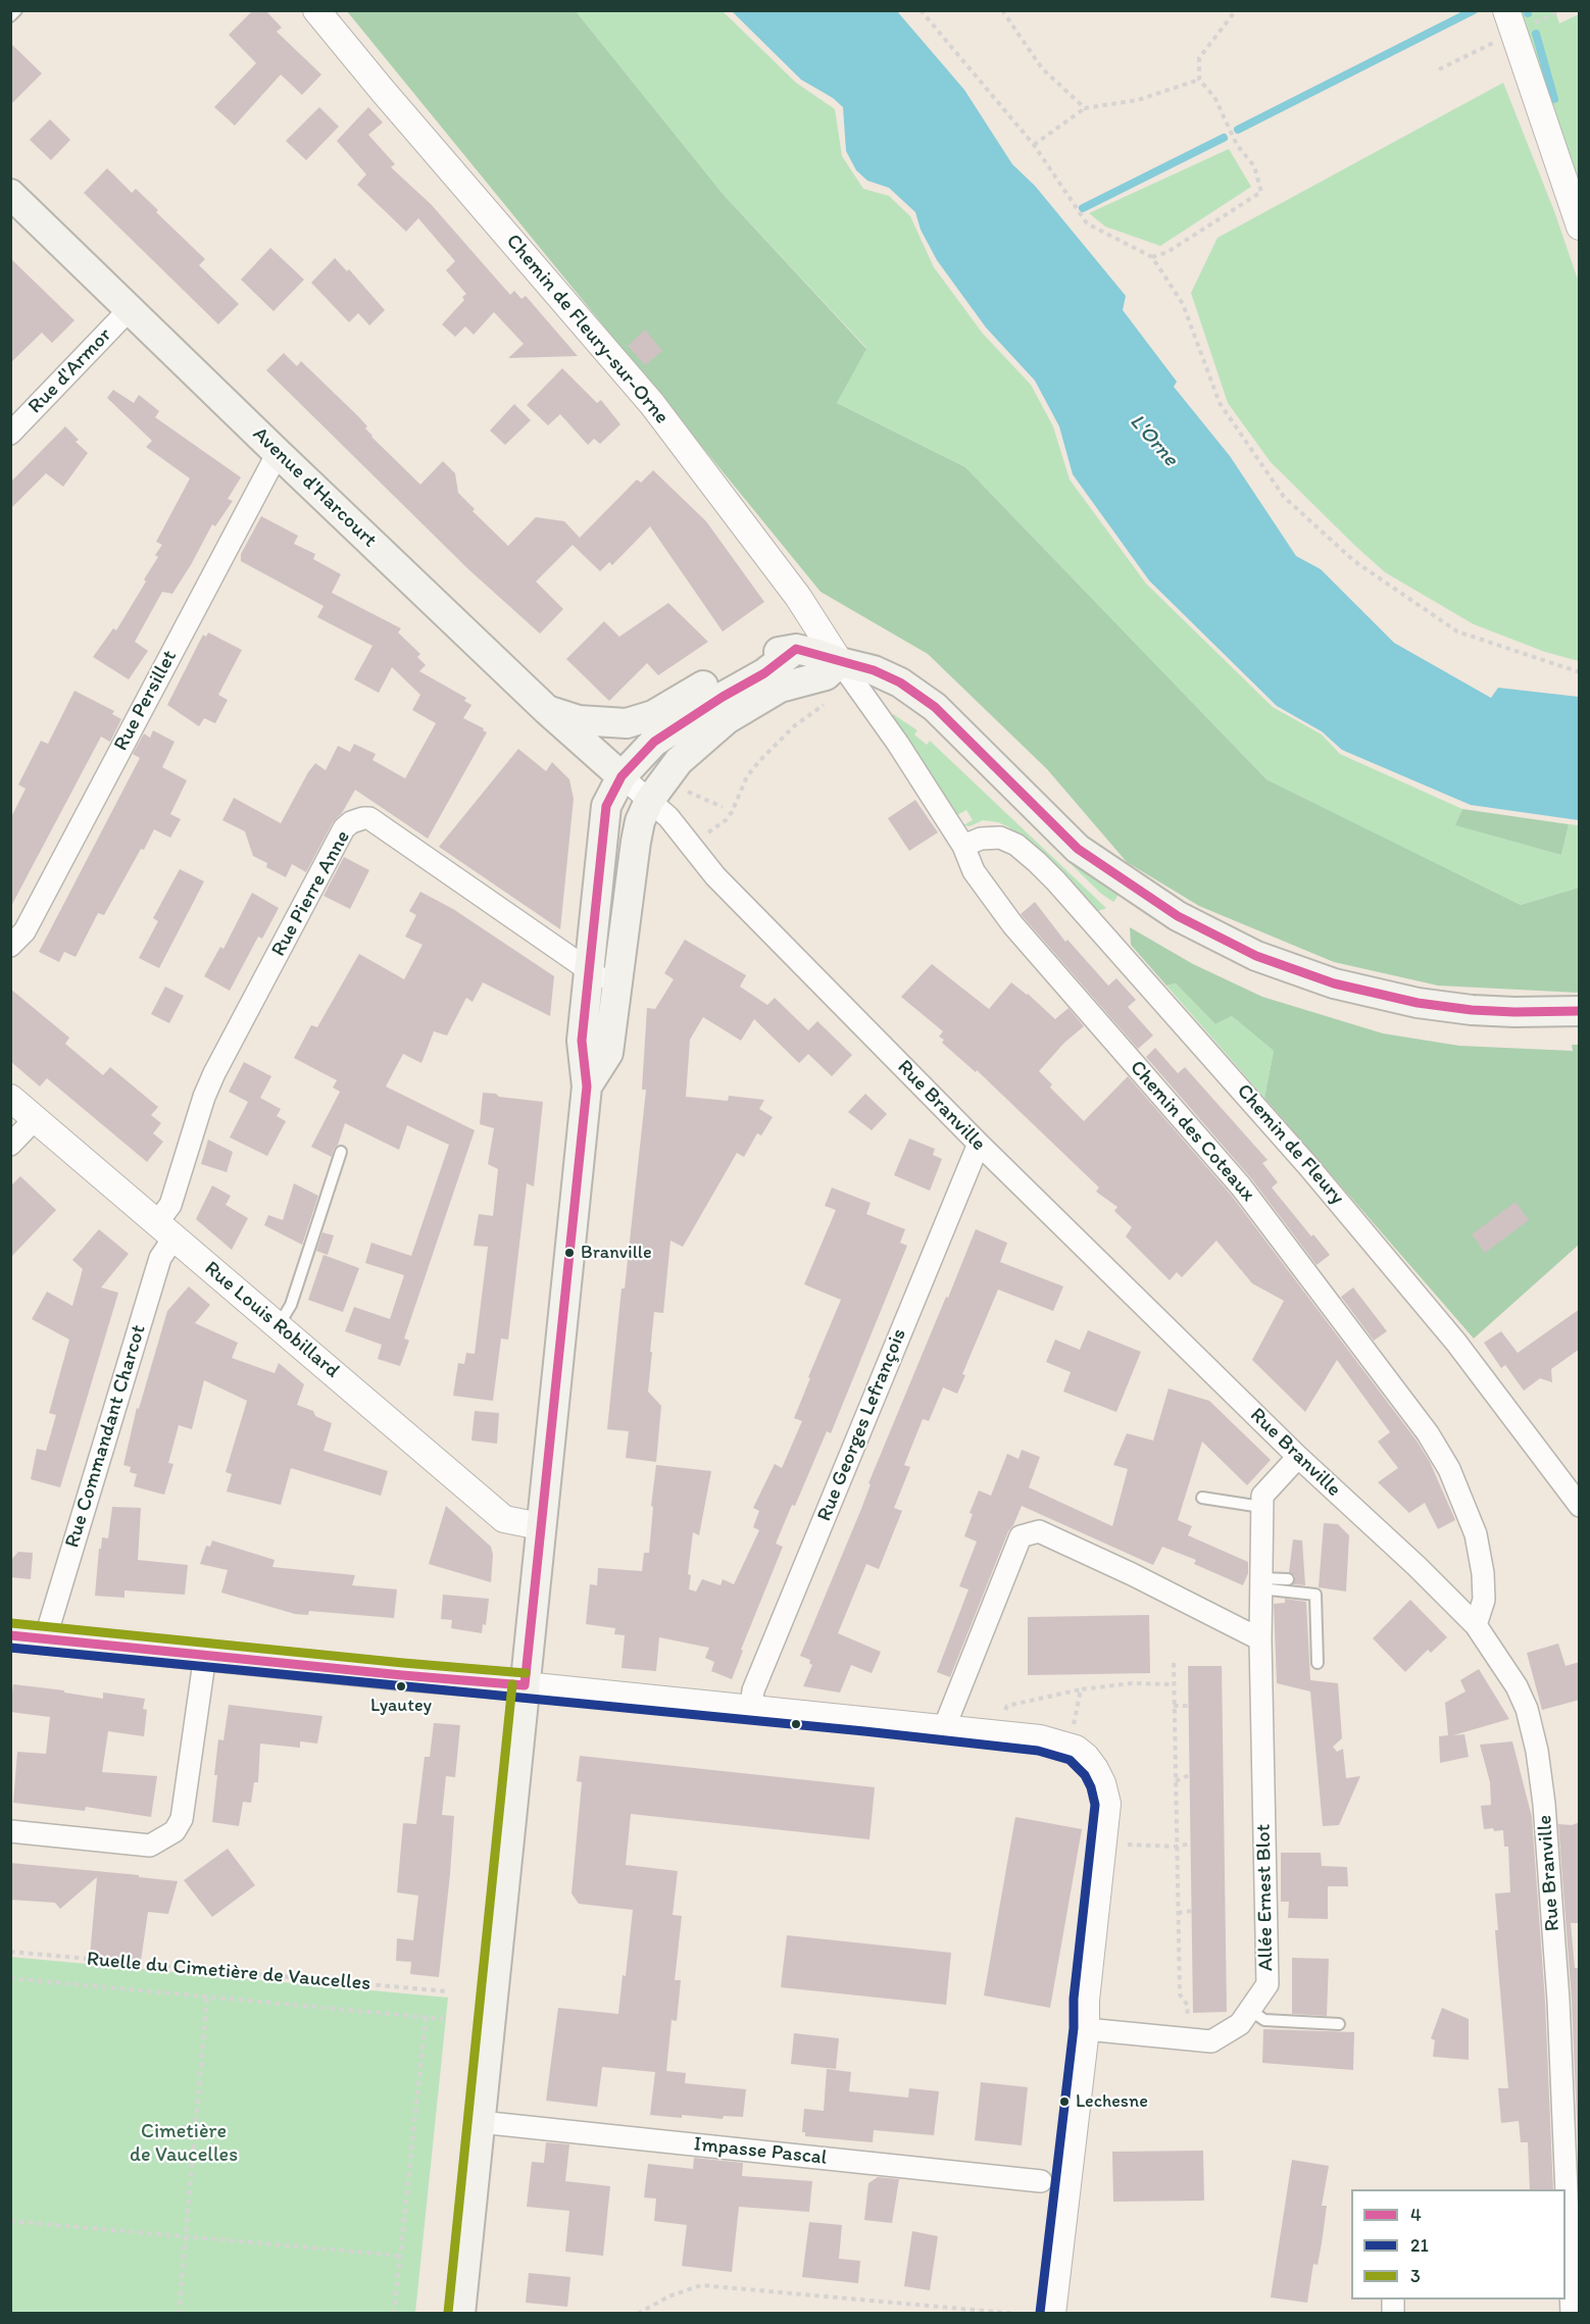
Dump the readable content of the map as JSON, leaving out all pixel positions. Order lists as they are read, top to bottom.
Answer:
{
  "streets": {
    "main road": ["Avenue d'Harcourt"],
    "street": [
      "Chemin de Fleury-sur-Orne",
      "Rue d'Armor",
      "Rue Persillet",
      "Rue Pierre Anne",
      "Rue Branville",
      "Chemin des Coteaux",
      "Chemin de Fleury",
      "Rue Louis Robillard",
      "Rue Georges Lefrançois",
      "Rue Commandant Charcot",
      "Allée Ernest Blot",
      "Impasse Pascal"
    ],
    "path": ["Ruelle du Cimetière de Vaucelles"]
  },
  "crossings": [
    ["Chemin de Fleury-sur-Orne", "Chemin des Coteaux"],
    ["Rue d'Armor", "Avenue d'Harcourt"],
    ["Avenue d'Harcourt", "Rue Persillet"],
    ["Avenue d'Harcourt", "Rue Branville"],
    ["Rue Pierre Anne", "Rue Louis Robillard"],
    ["Rue Pierre Anne", "Rue Commandant Charcot"],
    ["Rue Branville", "Chemin des Coteaux"],
    ["Rue Branville", "Rue Georges Lefrançois"],
    ["Rue Branville", "Allée Ernest Blot"],
    ["Chemin des Coteaux", "Chemin de Fleury"],
    ["Rue Louis Robillard", "Rue Commandant Charcot"]
  ],
  "water": ["L'Orne"],
  "parks": ["Cimetière de Vaucelles"],
  "places": ["Branville", "Lyautey", "Lechesne"],
  "lines": ["transit line 4", "transit line 3", "transit line 21"],
  "legend": ["4", "21", "3"]
}
